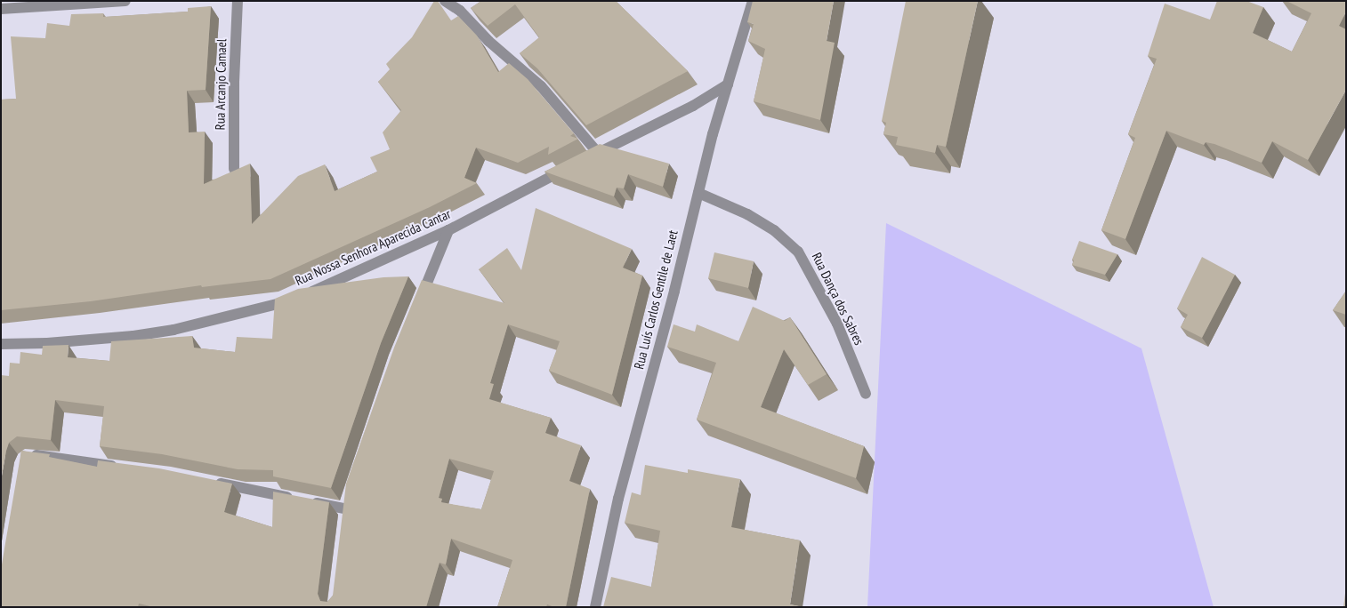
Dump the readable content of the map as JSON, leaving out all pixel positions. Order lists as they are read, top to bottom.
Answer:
{
  "streets": {
    "street": [
      "Rua Arcanjo Camael",
      "Rua Nossa Senhora Aparecida Cantar",
      "Rua Dança dos Sabres",
      "Rua Luís Carlos Gentile de Laet"
    ]
  },
  "crossings": [
    ["Rua Nossa Senhora Aparecida Cantar", "Rua Luís Carlos Gentile de Laet"],
    ["Rua Dança dos Sabres", "Rua Luís Carlos Gentile de Laet"]
  ]
}
